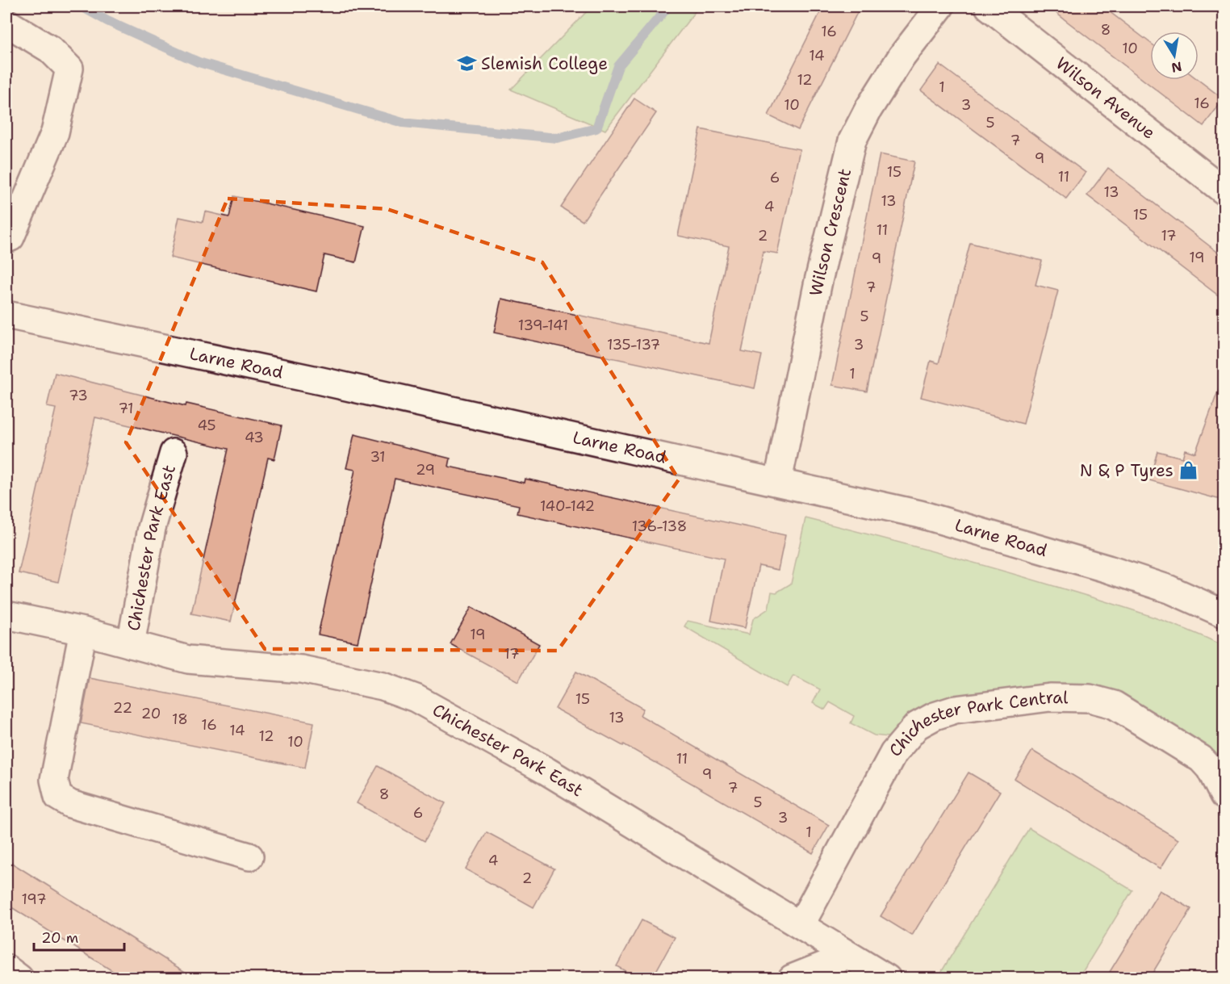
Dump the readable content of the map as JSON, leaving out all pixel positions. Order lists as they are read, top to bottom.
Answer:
{
  "streets": {
    "street": [
      "Wilson Avenue",
      "Wilson Crescent",
      "Larne Road",
      "Chichester Park East",
      "Chichester Park Central"
    ]
  },
  "crossings": [
    ["Wilson Crescent", "Larne Road"],
    ["Chichester Park East", "Chichester Park Central"]
  ],
  "places": {
    "school or university": ["Slemish College"],
    "shop": ["N & P Tyres"]
  },
  "house_numbers": [
    "8",
    "16",
    "10",
    "14",
    "12",
    "1",
    "16",
    "10",
    "3",
    "5",
    "7",
    "9",
    "15",
    "11",
    "6",
    "13",
    "13",
    "4",
    "15",
    "11",
    "2",
    "17",
    "19",
    "9",
    "7",
    "5",
    "139-141",
    "135-137",
    "3",
    "1",
    "73",
    "71",
    "45",
    "43",
    "31",
    "29",
    "140-142",
    "136-138",
    "19",
    "17",
    "15",
    "22",
    "20",
    "13",
    "18",
    "16",
    "14",
    "12",
    "10",
    "11",
    "9",
    "7",
    "8",
    "5",
    "6",
    "3",
    "1",
    "4",
    "2",
    "197"
  ],
  "scale_bar": "20 m",
  "north": "bottom"
}
